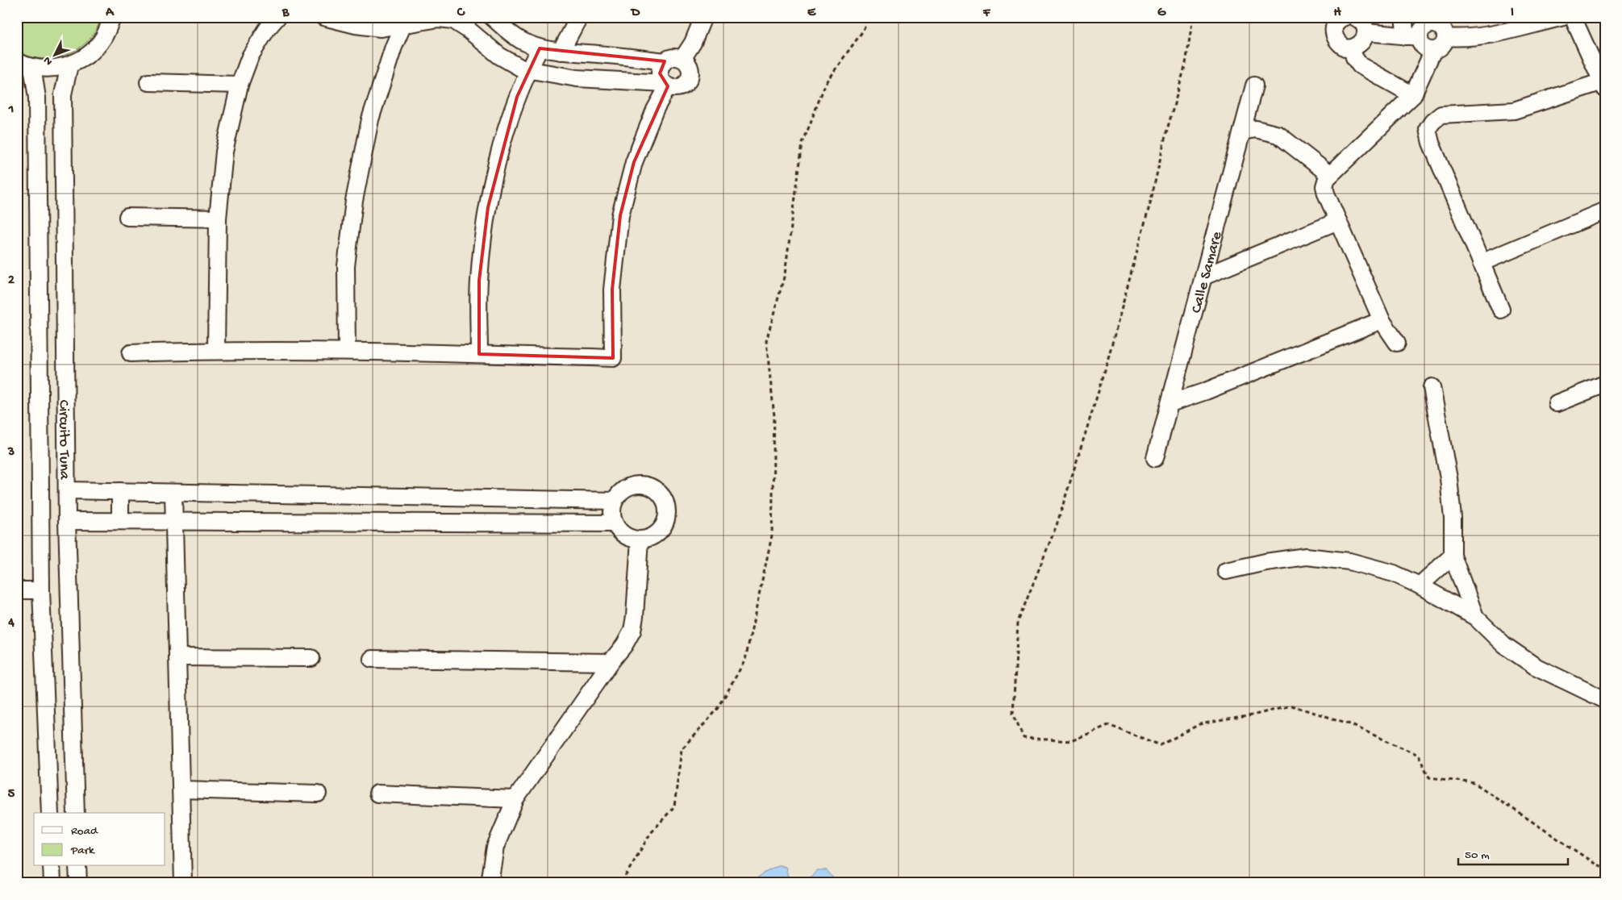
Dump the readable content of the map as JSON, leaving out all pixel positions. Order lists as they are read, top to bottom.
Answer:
{
  "streets": {
    "street": ["Calle Samare", "Circuito Tuna"]
  },
  "legend": ["Road", "Park"],
  "scale_bar": "50 m",
  "north": "bottom left",
  "grid": {
    "columns": [
      "A",
      "B",
      "C",
      "D",
      "E",
      "F",
      "G",
      "H",
      "I"
    ],
    "rows": [
      "1",
      "2",
      "3",
      "4",
      "5"
    ]
  }
}
